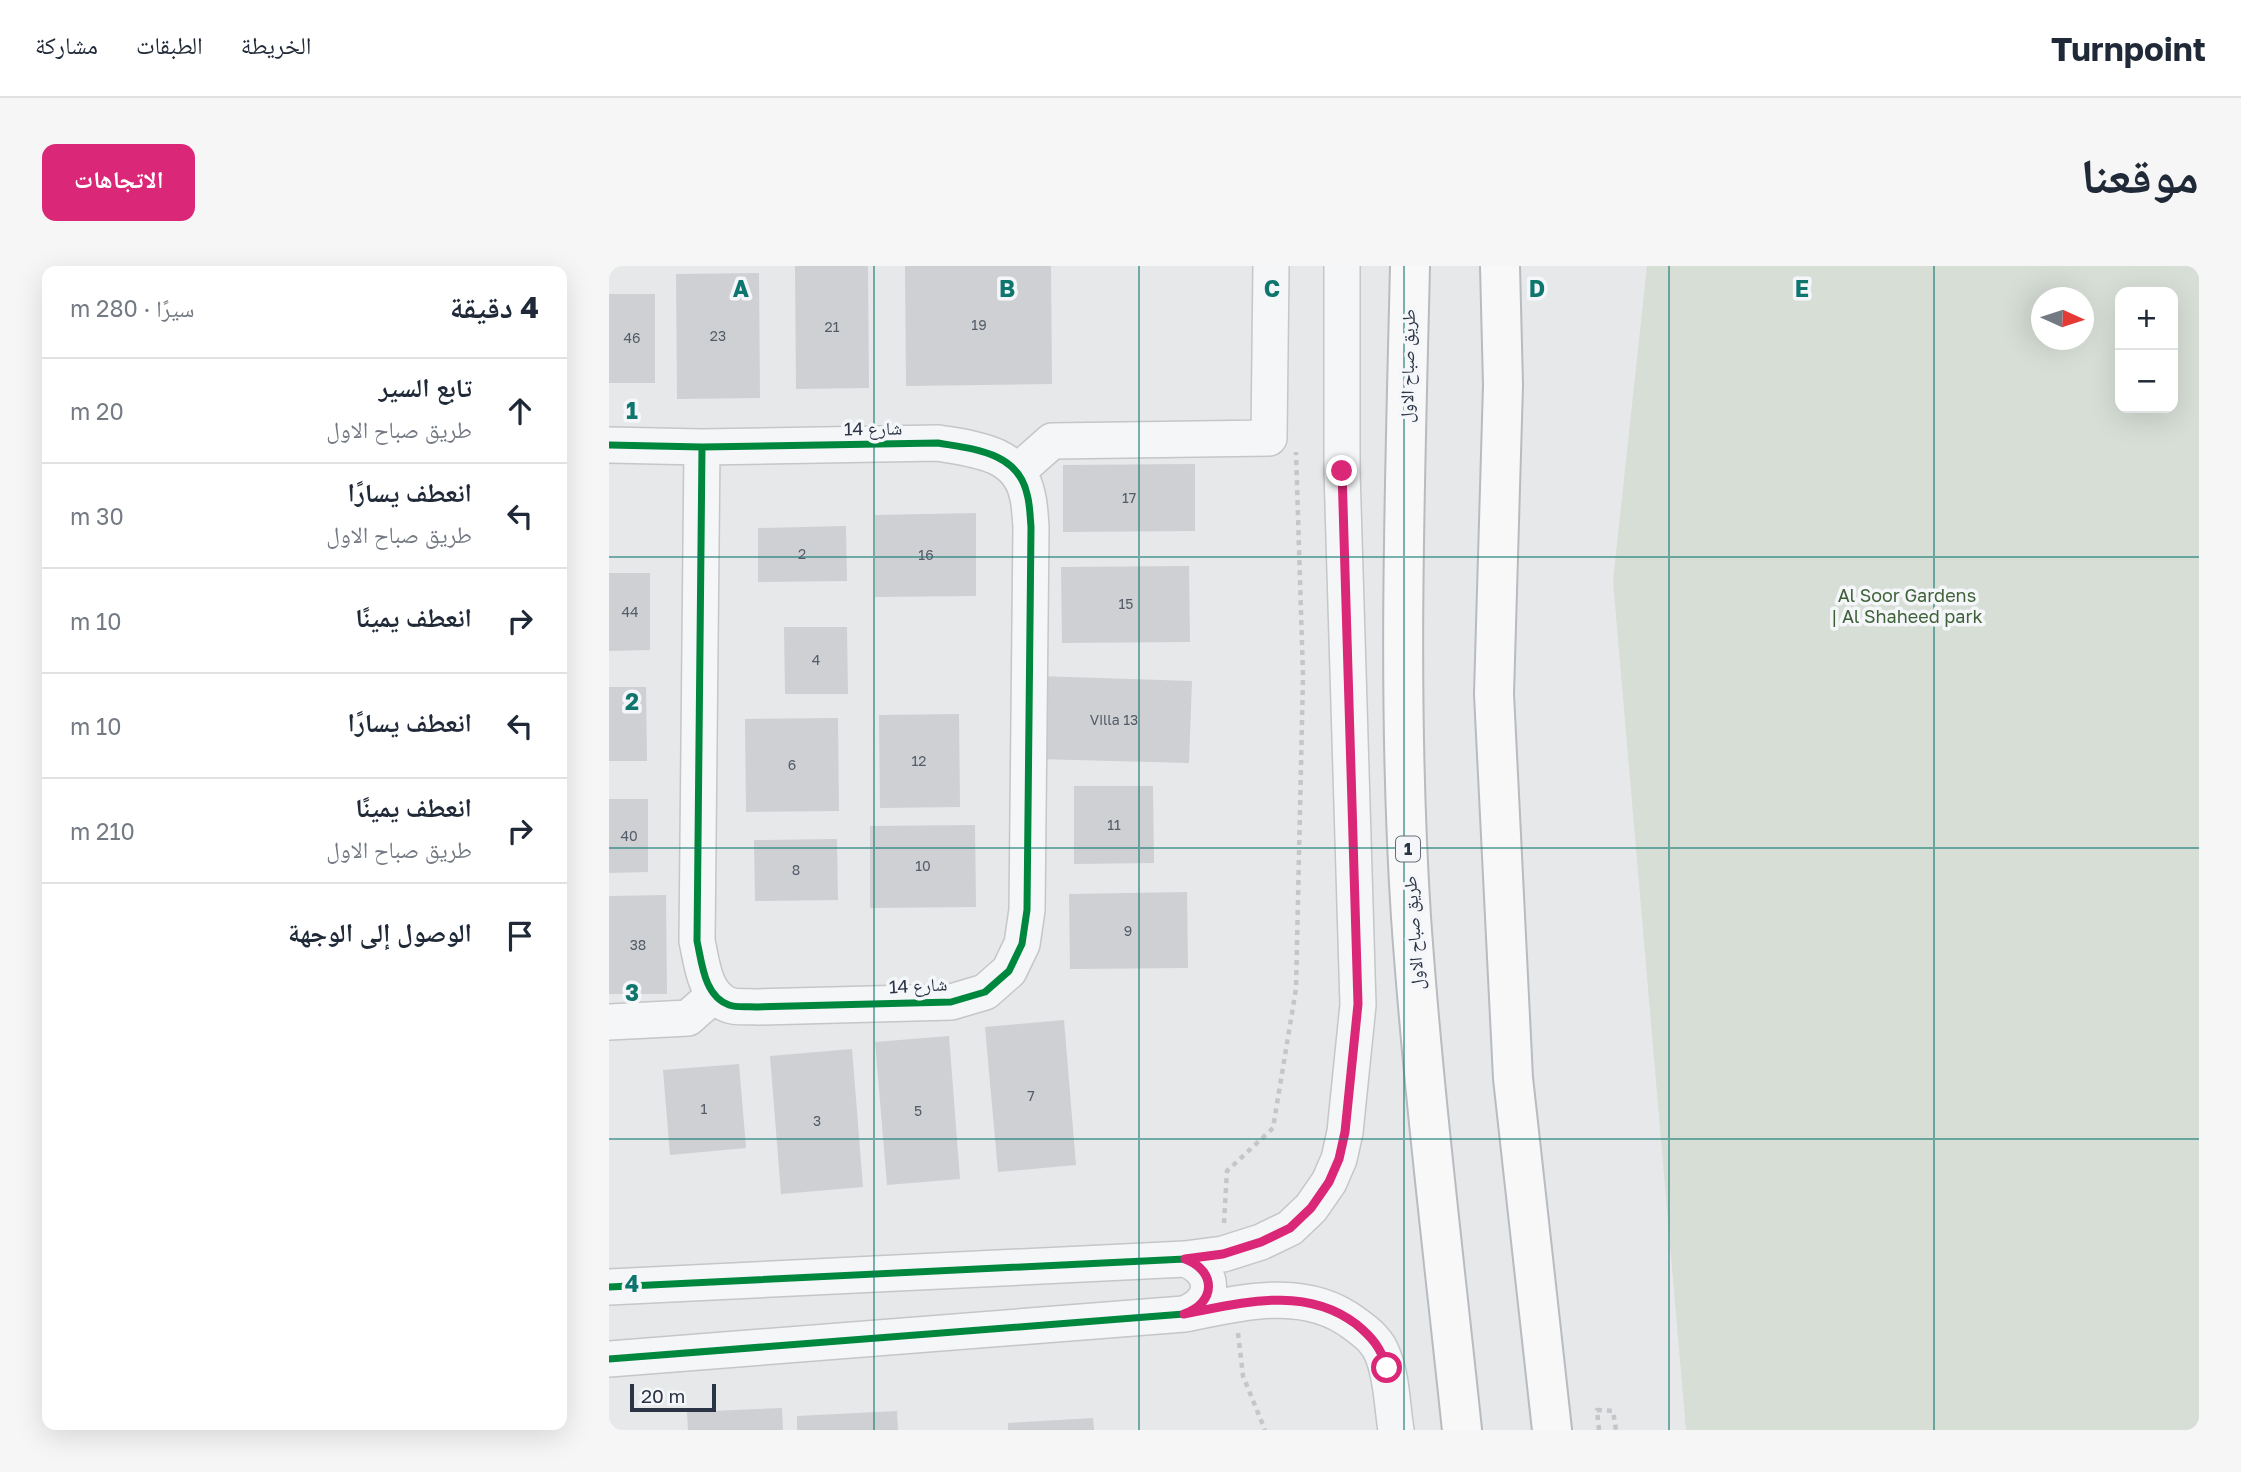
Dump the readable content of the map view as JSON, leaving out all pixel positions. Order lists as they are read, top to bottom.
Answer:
{
  "streets": {
    "highway": ["طريق صباح الاول", "1"],
    "street": ["شارع 14"]
  },
  "parks": ["Al Soor Gardens | Al Shaheed park"],
  "house_numbers": [
    "19",
    "21",
    "23",
    "46",
    "17",
    "2",
    "16",
    "15",
    "44",
    "4",
    "Villa 13",
    "12",
    "6",
    "11",
    "40",
    "10",
    "8",
    "9",
    "38",
    "7",
    "1",
    "5",
    "3"
  ],
  "scale_bar": "20 m",
  "north": "right",
  "page": {
    "header": "Turnpoint",
    "nav": ["الخريطة", "الطبقات", "مشاركة"],
    "title": "موقعنا",
    "buttons": "الاتجاهات",
    "heading": ["4 دقيقة", "سيرًا · 280 m"],
    "map_buttons": ["+", "−"],
    "list": [
      ["تابع السير", "طريق صباح الاول", "20 m"],
      ["انعطف يسارًا", "طريق صباح الاول", "30 m"],
      ["انعطف يمينًا", "10 m"],
      ["انعطف يسارًا", "10 m"],
      ["انعطف يمينًا", "طريق صباح الاول", "210 m"],
      "الوصول إلى الوجهة"
    ],
    "scale": "20 m"
  },
  "grid": {
    "columns": [
      "A",
      "B",
      "C",
      "D",
      "E"
    ],
    "rows": [
      "1",
      "2",
      "3",
      "4"
    ]
  }
}
